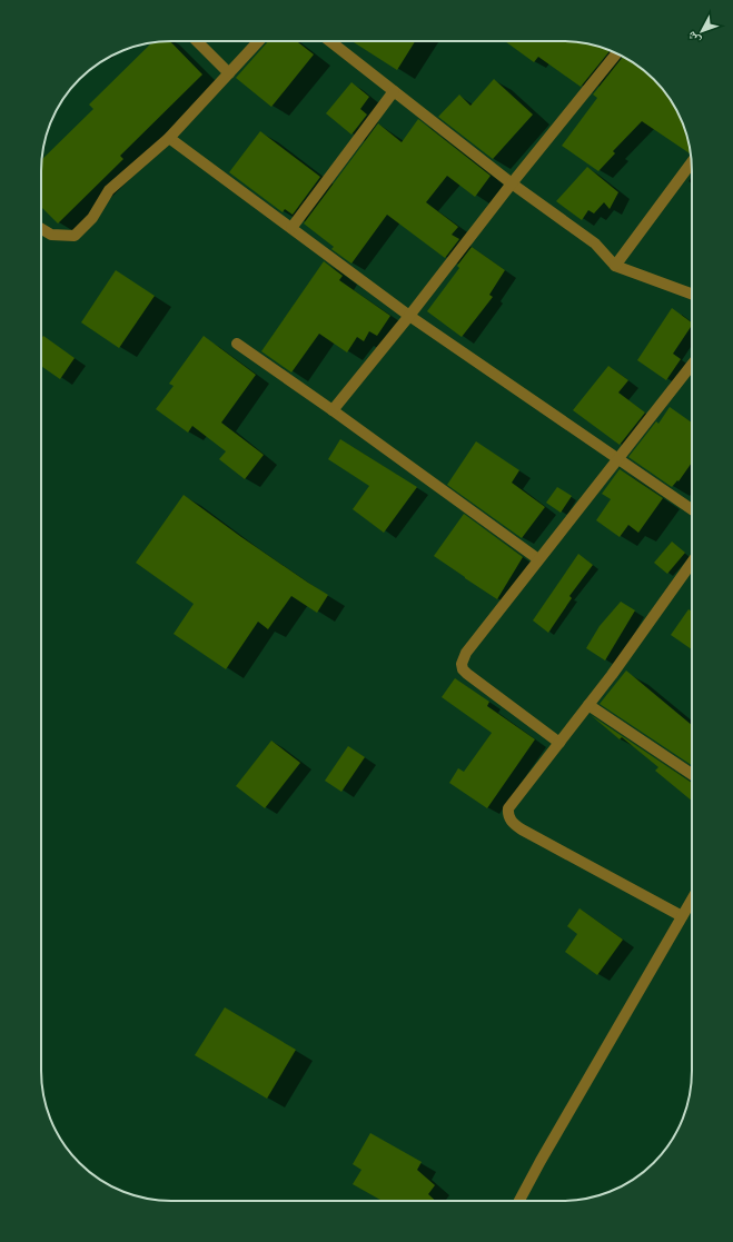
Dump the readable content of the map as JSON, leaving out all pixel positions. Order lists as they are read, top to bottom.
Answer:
{
  "north": "bottom left"
}
